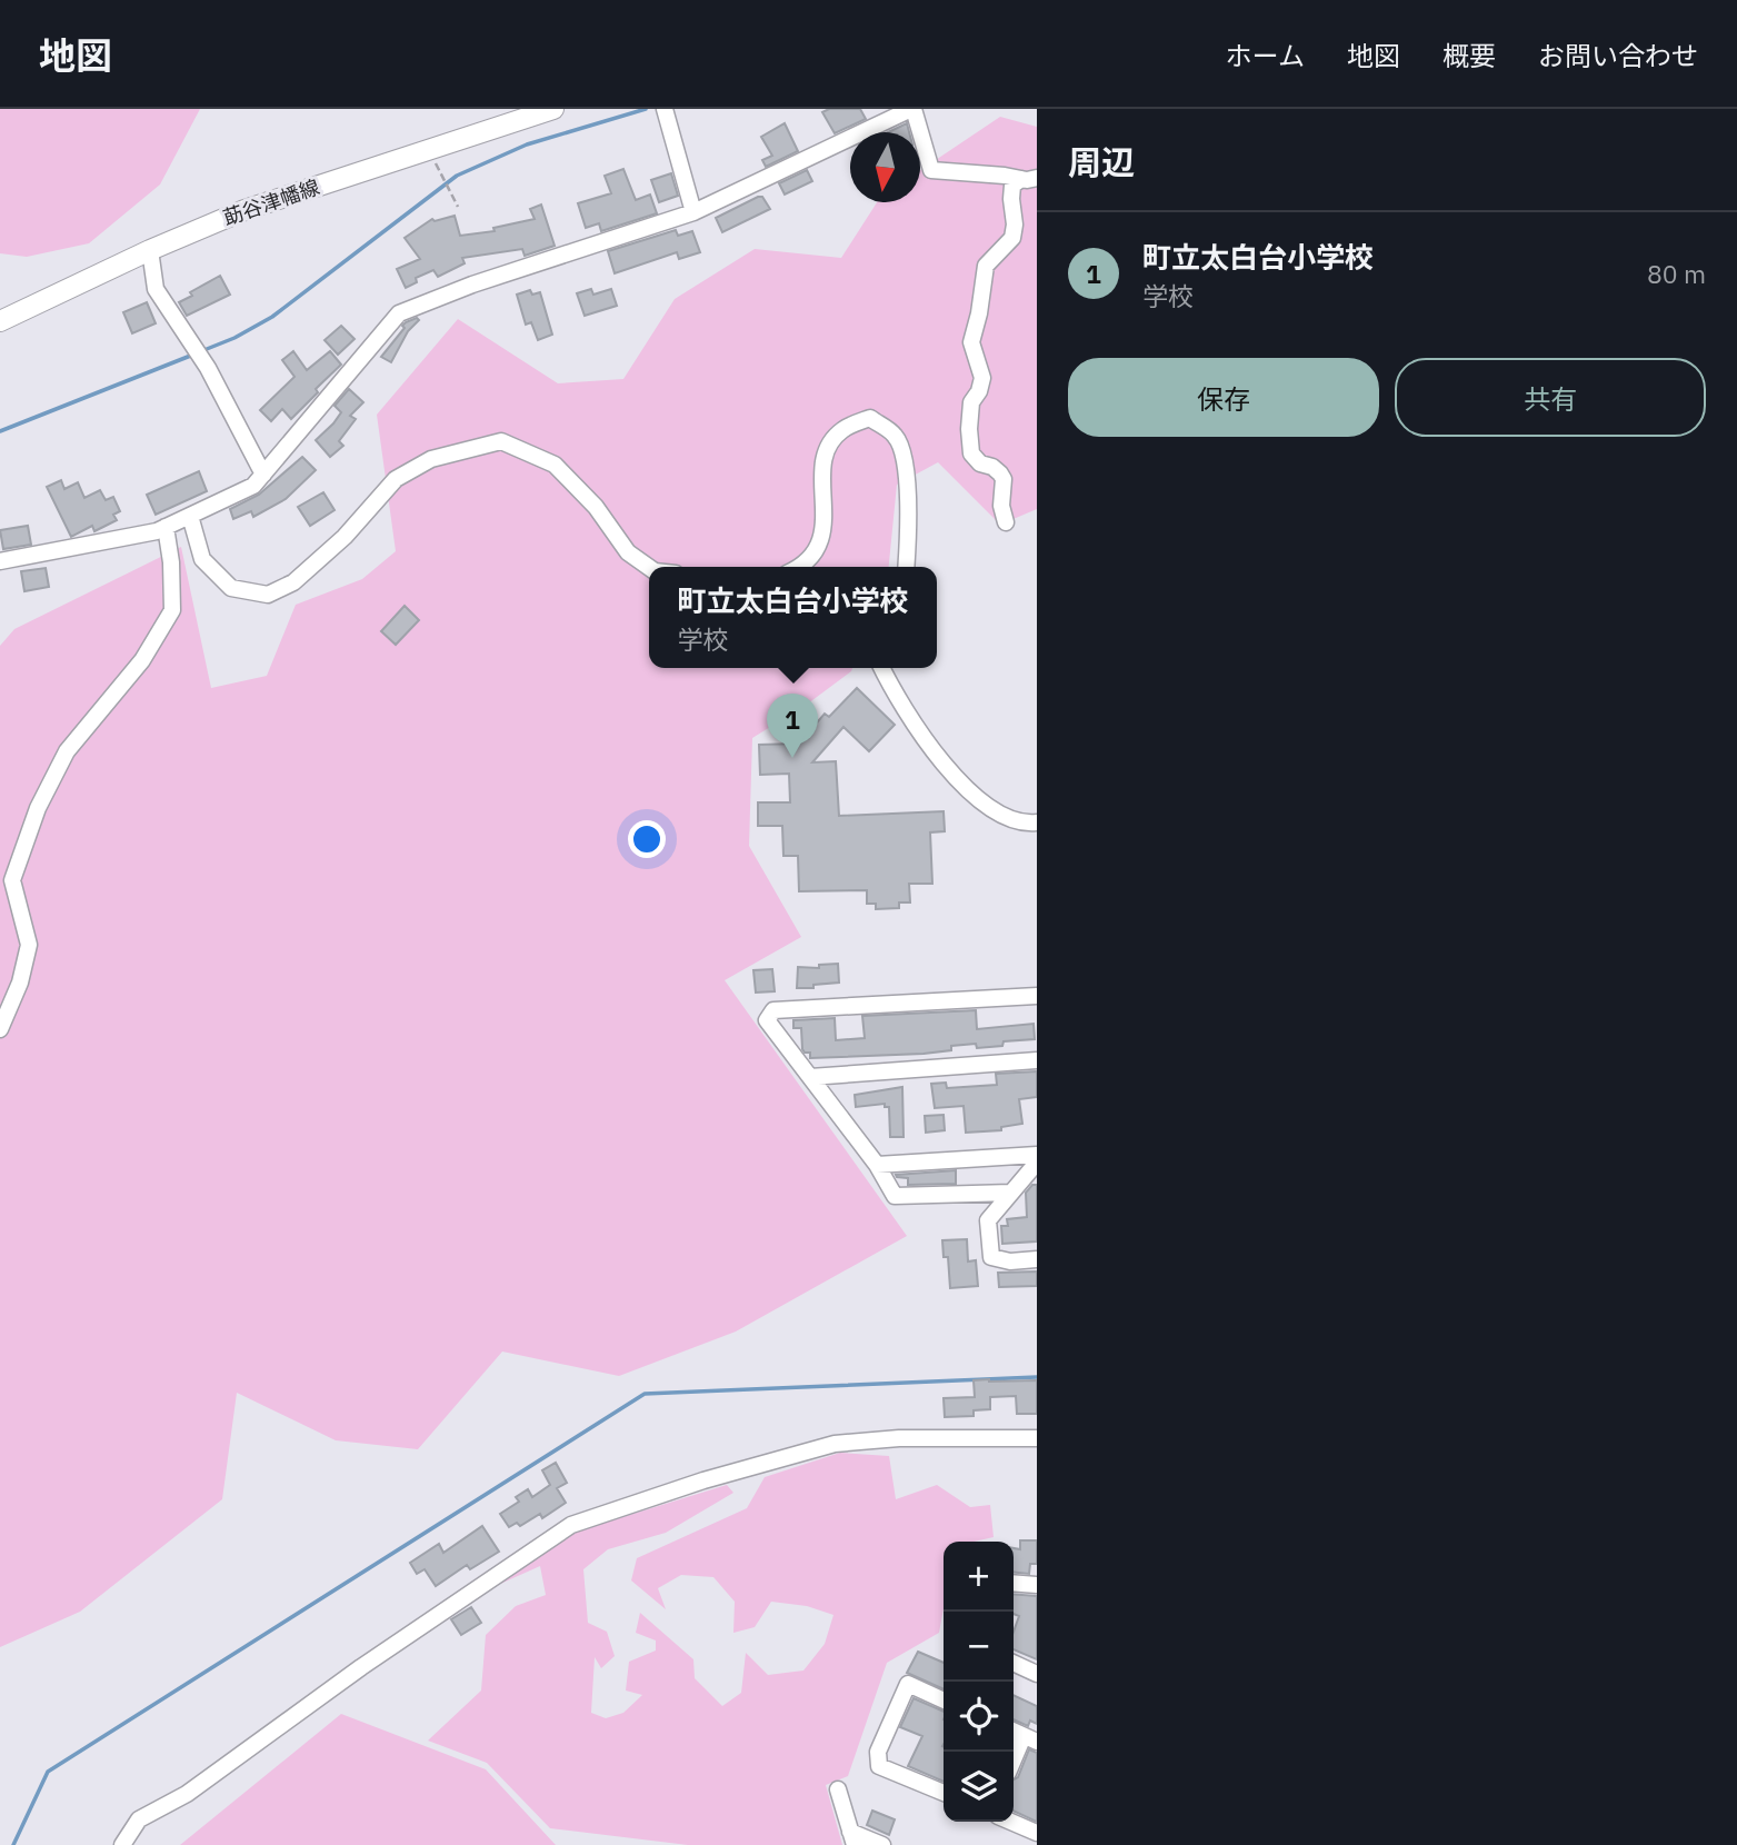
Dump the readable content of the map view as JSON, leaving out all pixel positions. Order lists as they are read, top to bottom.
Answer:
{
  "streets": {
    "main road": ["莇谷津幡線"]
  },
  "north": "bottom",
  "page": {
    "header": "地図",
    "nav": [
      "ホーム",
      "地図",
      "概要",
      "お問い合わせ"
    ],
    "heading": "周辺",
    "list": [
      {
        "mark": "1",
        "name": "町立太白台小学校",
        "note": "学校",
        "value": "80 m"
      }
    ],
    "buttons": ["保存", "共有"],
    "popup": ["町立太白台小学校", "学校"],
    "pins": "1",
    "map_buttons": ["+", "−"]
  }
}
